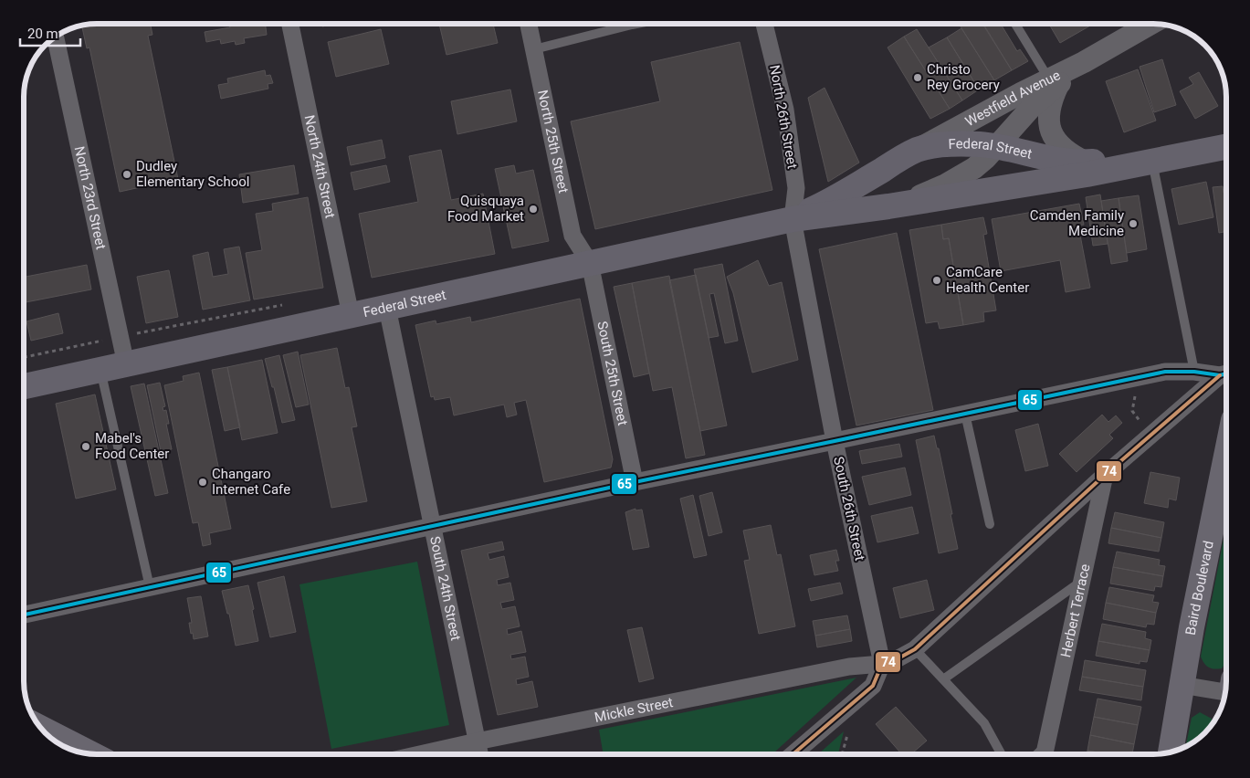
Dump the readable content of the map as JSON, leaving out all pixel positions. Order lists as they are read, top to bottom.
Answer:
{
  "streets": {
    "main road": ["Federal Street", "Baird Boulevard"],
    "street": [
      "Westfield Avenue",
      "North 26th Street",
      "North 25th Street",
      "North 24th Street",
      "North 23rd Street",
      "South 25th Street",
      "South 26th Street",
      "South 24th Street",
      "Herbert Terrace",
      "Mickle Street"
    ]
  },
  "crossings": [
    ["Westfield Avenue", "Federal Street"],
    ["North 26th Street", "Federal Street"],
    ["North 26th Street", "South 26th Street"],
    ["North 25th Street", "Federal Street"],
    ["North 25th Street", "South 25th Street"],
    ["Federal Street", "North 24th Street"],
    ["Federal Street", "North 23rd Street"],
    ["Federal Street", "South 25th Street"],
    ["Federal Street", "South 26th Street"],
    ["Federal Street", "South 24th Street"],
    ["South 26th Street", "Mickle Street"],
    ["South 24th Street", "Mickle Street"],
    ["Herbert Terrace", "Mickle Street"]
  ],
  "places": [
    "Christo Rey Grocery",
    "Dudley Elementary School",
    "Quisquaya Food Market",
    "Camden Family Medicine",
    "CamCare Health Center",
    "Mabel's Food Center",
    "Changaro Internet Cafe"
  ],
  "lines": ["transit line 65", "transit line 74"],
  "scale_bar": "20 m"
}
